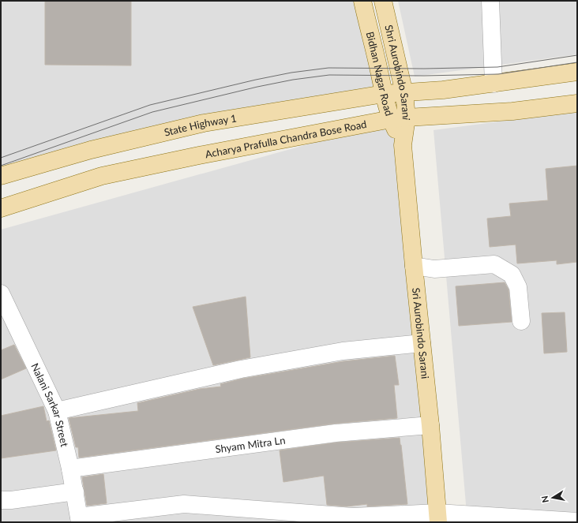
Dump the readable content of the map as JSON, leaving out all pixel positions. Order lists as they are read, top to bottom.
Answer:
{
  "streets": {
    "main road": [
      "Shri Aurobindo Sarani",
      "Bidhan Nagar Road",
      "State Highway 1",
      "Acharya Prafulla Chandra Bose Road",
      "Sri Aurobindo Sarani"
    ],
    "street": ["Nalani Sarkar Street", "Shyam Mitra Ln"]
  },
  "crossings": [
    ["Shri Aurobindo Sarani", "Bidhan Nagar Road"],
    ["Shri Aurobindo Sarani", "State Highway 1"],
    ["Shri Aurobindo Sarani", "Acharya Prafulla Chandra Bose Road"],
    ["Bidhan Nagar Road", "State Highway 1"],
    ["Bidhan Nagar Road", "Acharya Prafulla Chandra Bose Road"],
    ["Bidhan Nagar Road", "Sri Aurobindo Sarani"],
    ["Sri Aurobindo Sarani", "Shyam Mitra Ln"],
    ["Nalani Sarkar Street", "Shyam Mitra Ln"]
  ],
  "north": "left"
}
